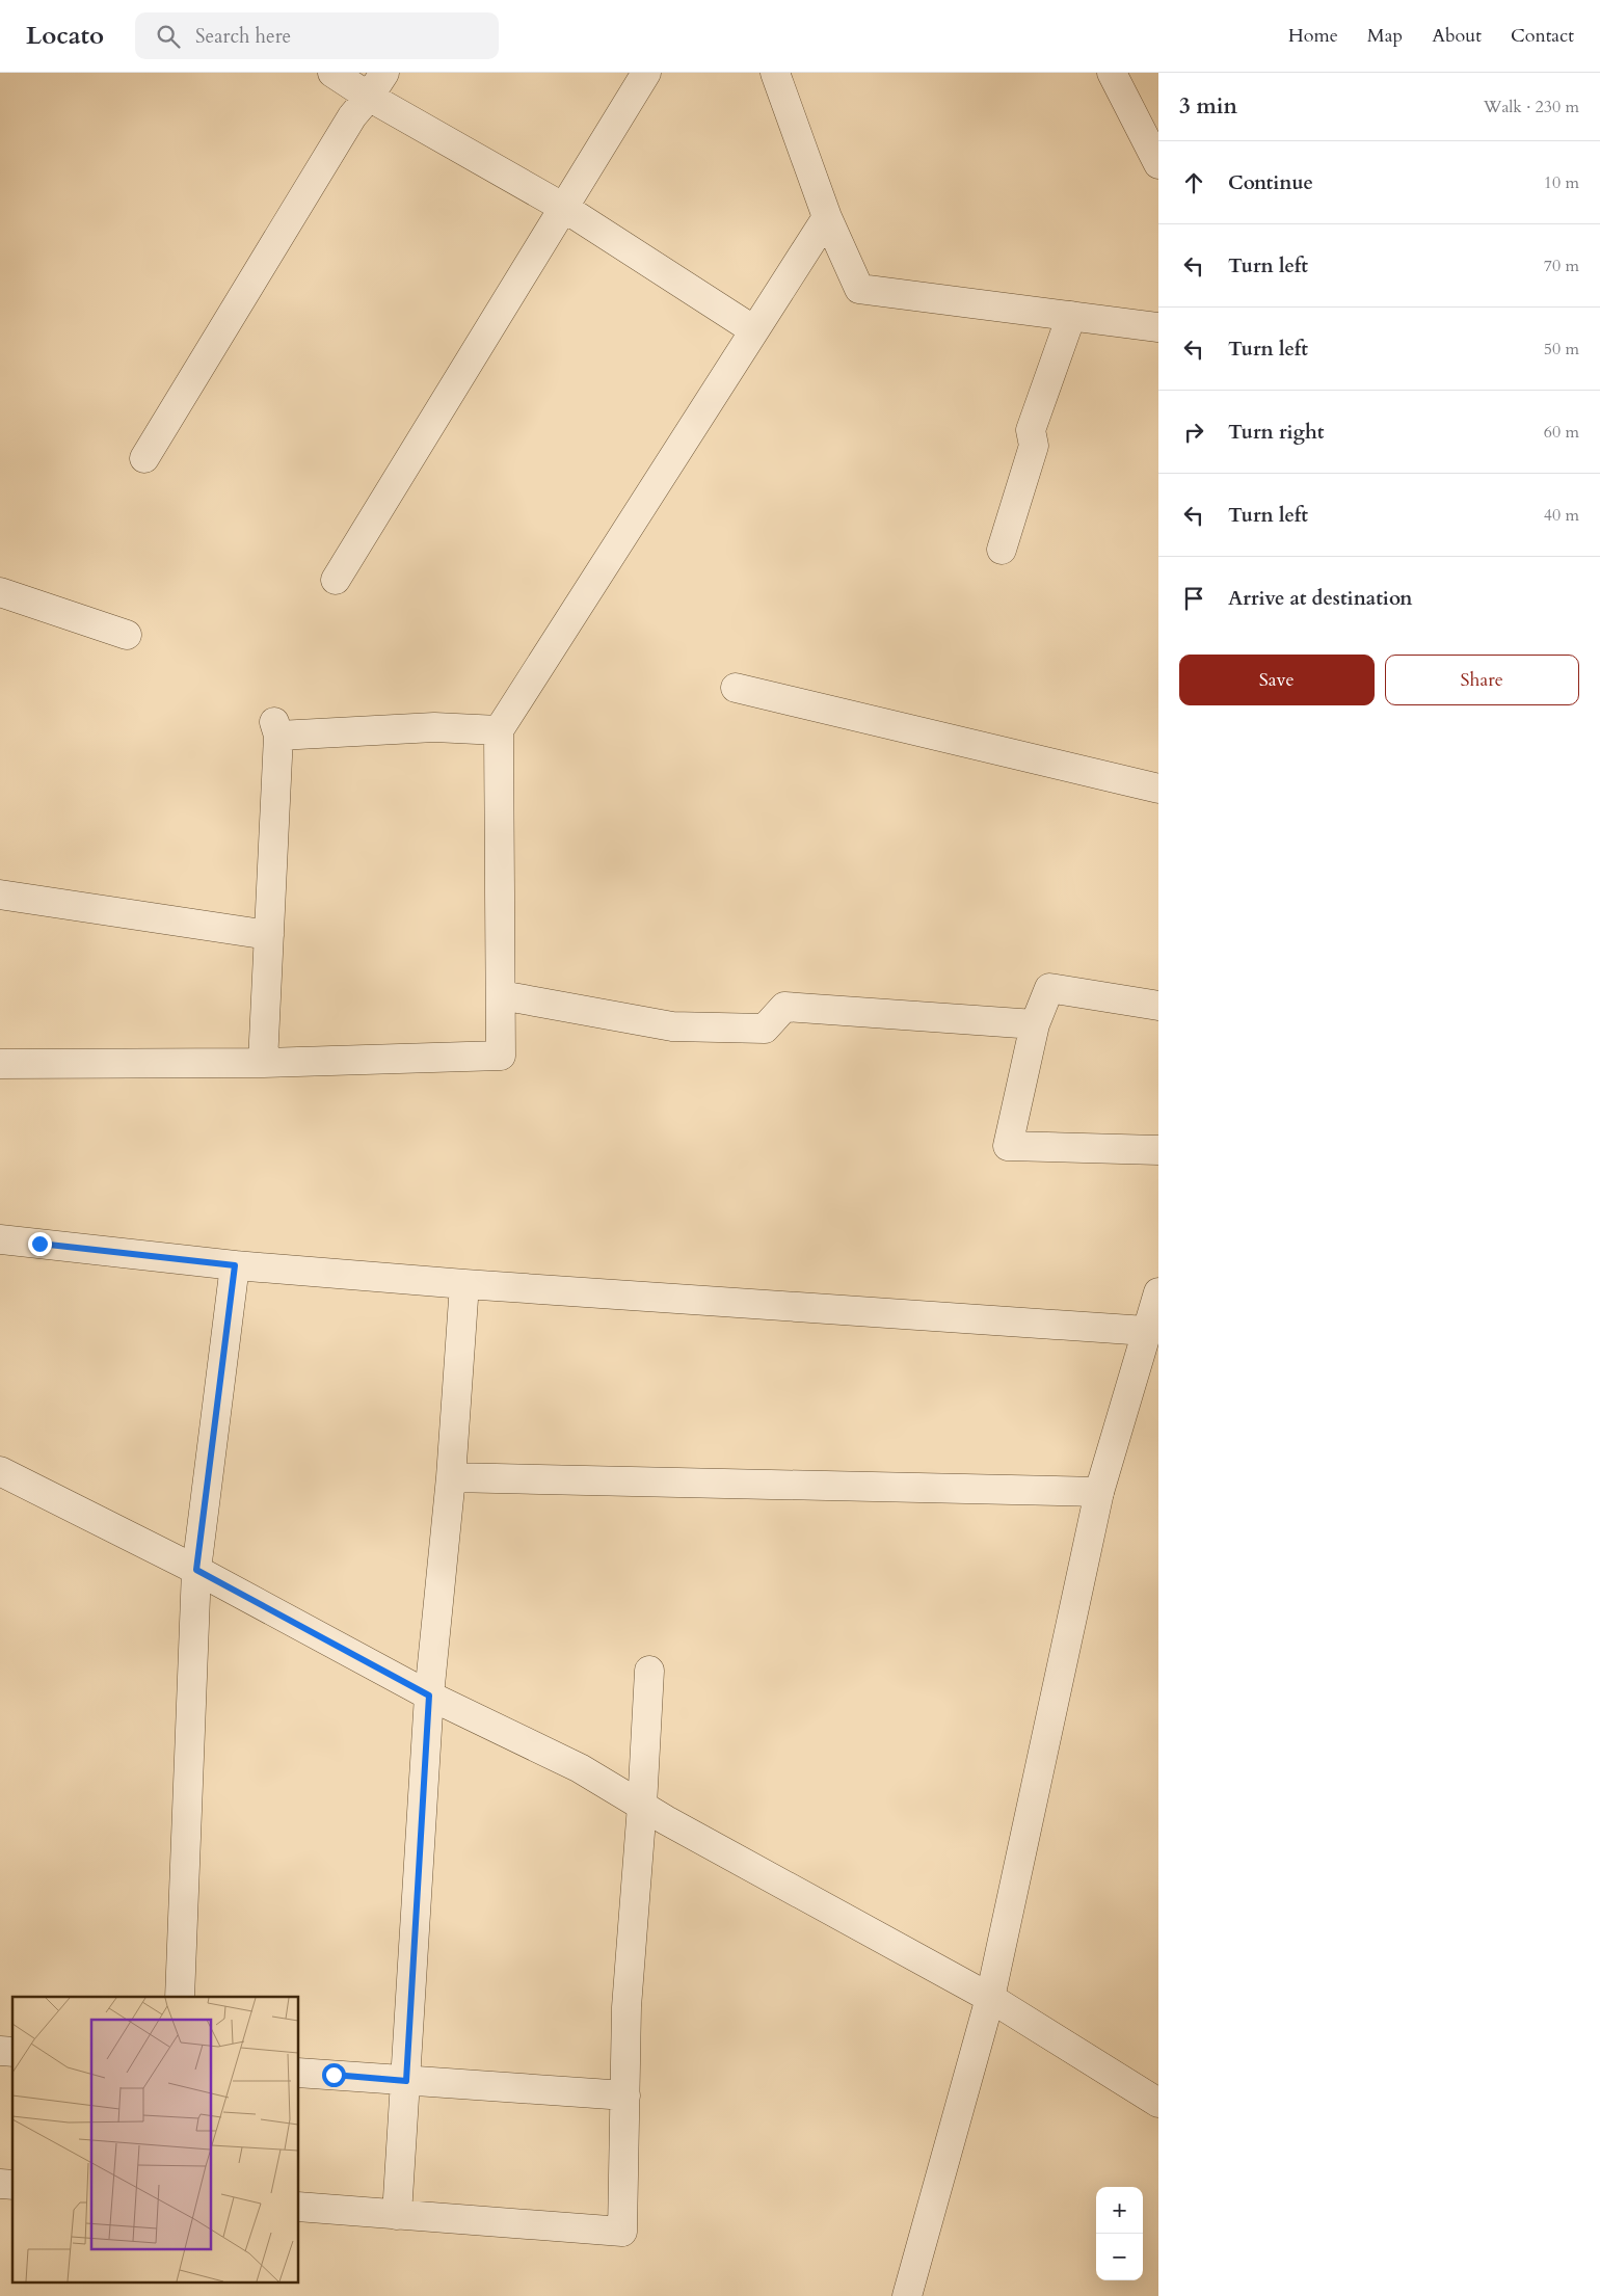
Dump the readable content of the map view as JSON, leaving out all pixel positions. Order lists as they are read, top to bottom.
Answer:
{
  "page": {
    "header": "Locato",
    "search": "Search here",
    "nav": [
      "Home",
      "Map",
      "About",
      "Contact"
    ],
    "heading": ["3 min", "Walk · 230 m"],
    "list": [
      ["Continue", "10 m"],
      ["Turn left", "70 m"],
      ["Turn left", "50 m"],
      ["Turn right", "60 m"],
      ["Turn left", "40 m"],
      "Arrive at destination"
    ],
    "buttons": ["Save", "Share"],
    "map_buttons": ["+", "−"]
  }
}
